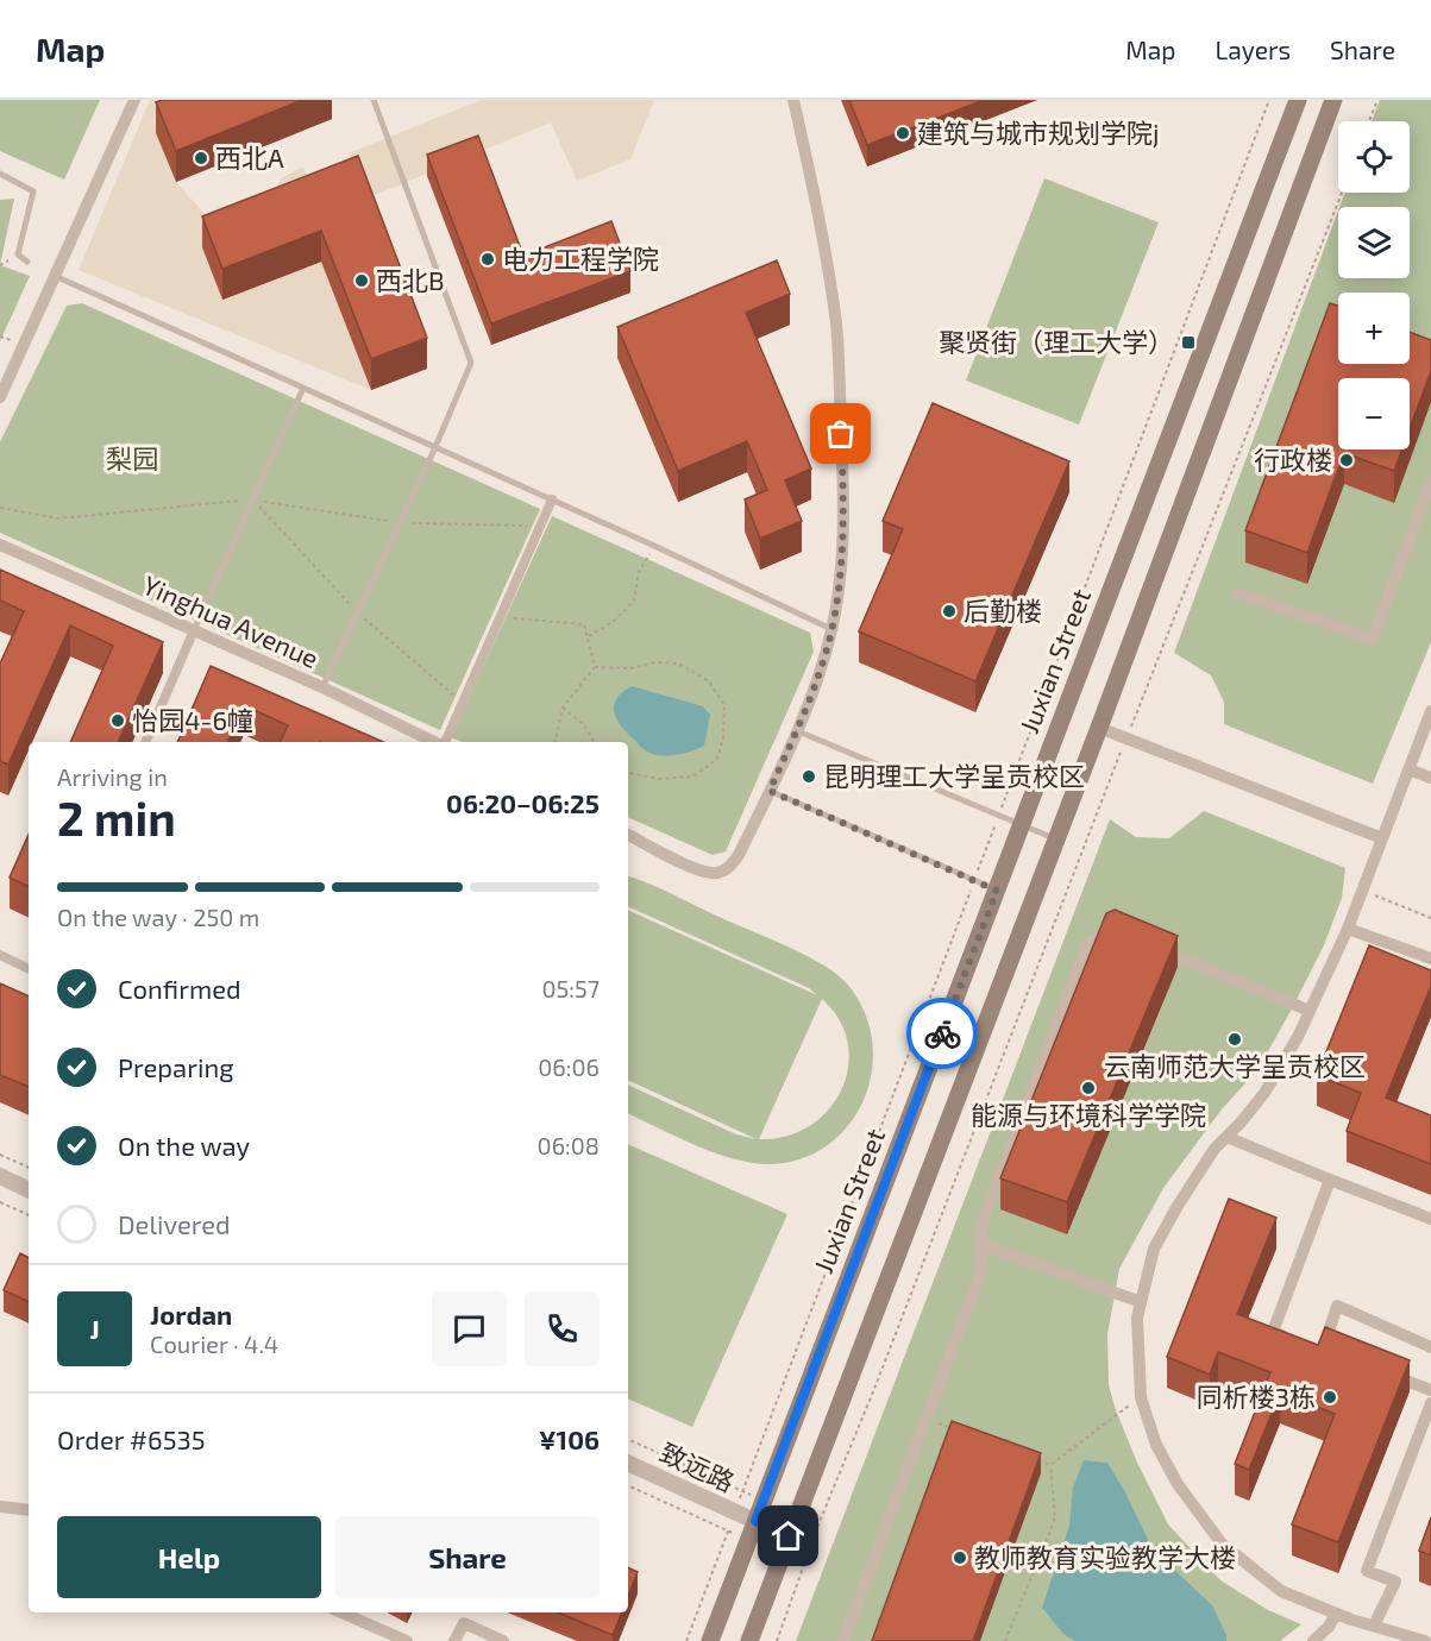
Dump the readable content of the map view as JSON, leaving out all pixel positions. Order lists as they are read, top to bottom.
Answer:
{
  "streets": {
    "main road": ["Juxian Street"],
    "street": ["Yinghua Avenue", "致远路"]
  },
  "crossings": [
    ["Juxian Street", "致远路"]
  ],
  "parks": ["梨园"],
  "places": {
    "other": [
      "建筑与城市规划学院j",
      "西北A",
      "电力工程学院",
      "西北B",
      "行政楼",
      "后勤楼",
      "怡园4-6幢",
      "昆明理工大学呈贡校区",
      "云南师范大学呈贡校区",
      "能源与环境科学学院",
      "同析楼3栋",
      "教师教育实验教学大楼"
    ],
    "transit": ["聚贤街（理工大学）"]
  },
  "page": {
    "header": "Map",
    "nav": ["Map", "Layers", "Share"],
    "map_buttons": ["+", "−"],
    "heading": ["2 min", "Arriving in", "06:20–06:25"],
    "panel": [
      "Jordan",
      "Courier · 4.4",
      "Order #6535",
      "¥106"
    ],
    "bar": "On the way · 250 m",
    "list": [
      ["Confirmed", "05:57"],
      ["Preparing", "06:06"],
      ["On the way", "06:08"],
      "Delivered"
    ],
    "round": "J",
    "buttons": ["Help", "Share"]
  }
}
